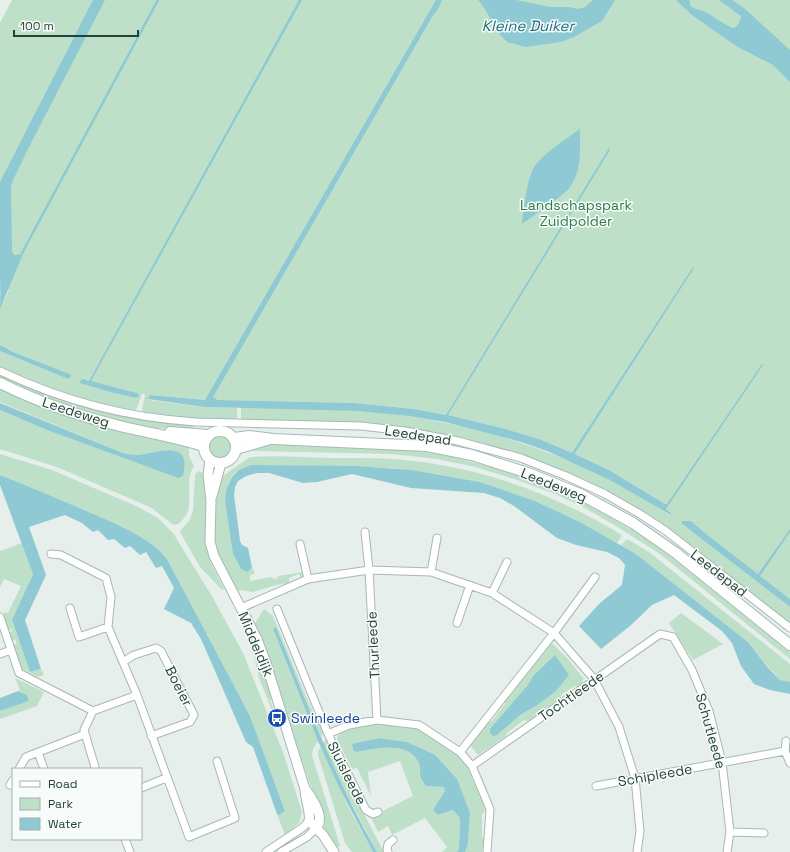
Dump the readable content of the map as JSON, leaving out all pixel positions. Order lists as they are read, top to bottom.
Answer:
{
  "streets": {
    "main road": ["Leedeweg"],
    "street": [
      "Leedepad",
      "Middeldijk",
      "Thurleede",
      "Boeier",
      "Tochtleede",
      "Schutleede",
      "Sluisleede",
      "Schipleede"
    ]
  },
  "crossings": [
    ["Leedeweg", "Middeldijk"],
    ["Thurleede", "Sluisleede"],
    ["Tochtleede", "Schutleede"],
    ["Tochtleede", "Sluisleede"],
    ["Schutleede", "Schipleede"]
  ],
  "water": ["Kleine Duiker"],
  "parks": ["Landschapspark Zuidpolder"],
  "places": {
    "bus stop": ["Swinleede"]
  },
  "legend": ["Road", "Park", "Water"],
  "scale_bar": "100 m"
}
